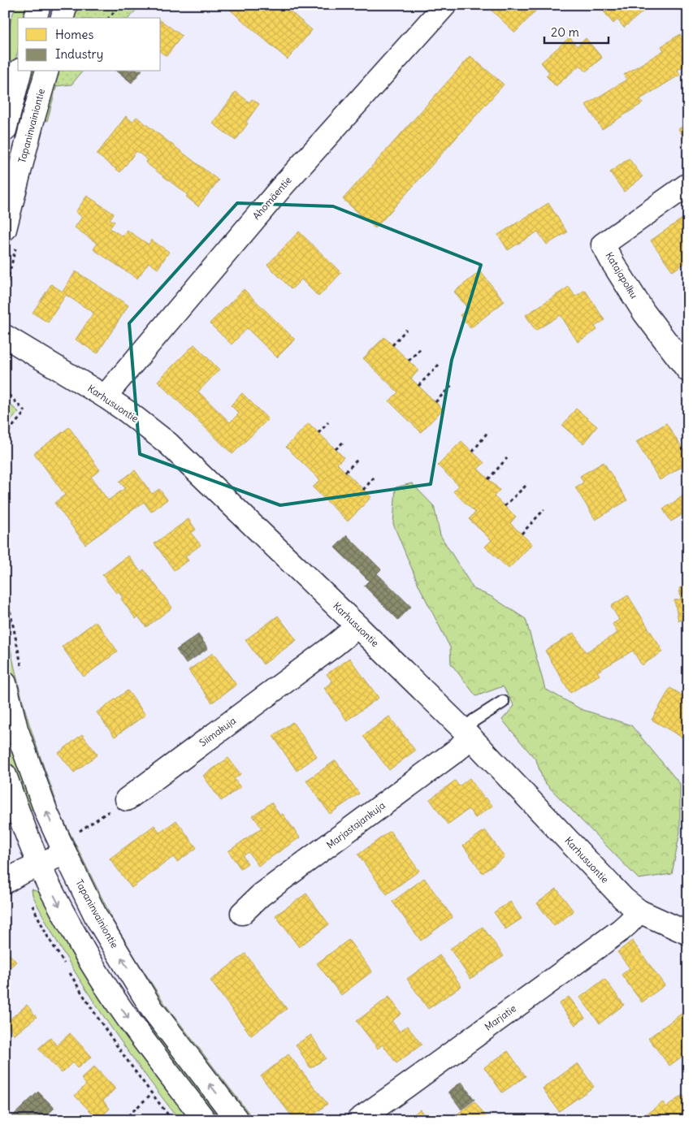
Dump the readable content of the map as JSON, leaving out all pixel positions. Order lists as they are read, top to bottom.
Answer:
{
  "streets": {
    "street": [
      "Tapaninvainiontie",
      "Ahomäentie",
      "Katajapolku",
      "Karhusuontie",
      "Siimakuja",
      "Marjastajankuja",
      "Marjatie"
    ]
  },
  "crossings": [
    ["Ahomäentie", "Karhusuontie"],
    ["Karhusuontie", "Siimakuja"],
    ["Karhusuontie", "Marjastajankuja"],
    ["Karhusuontie", "Marjatie"]
  ],
  "legend": ["Homes", "Industry"],
  "scale_bar": "20 m"
}
